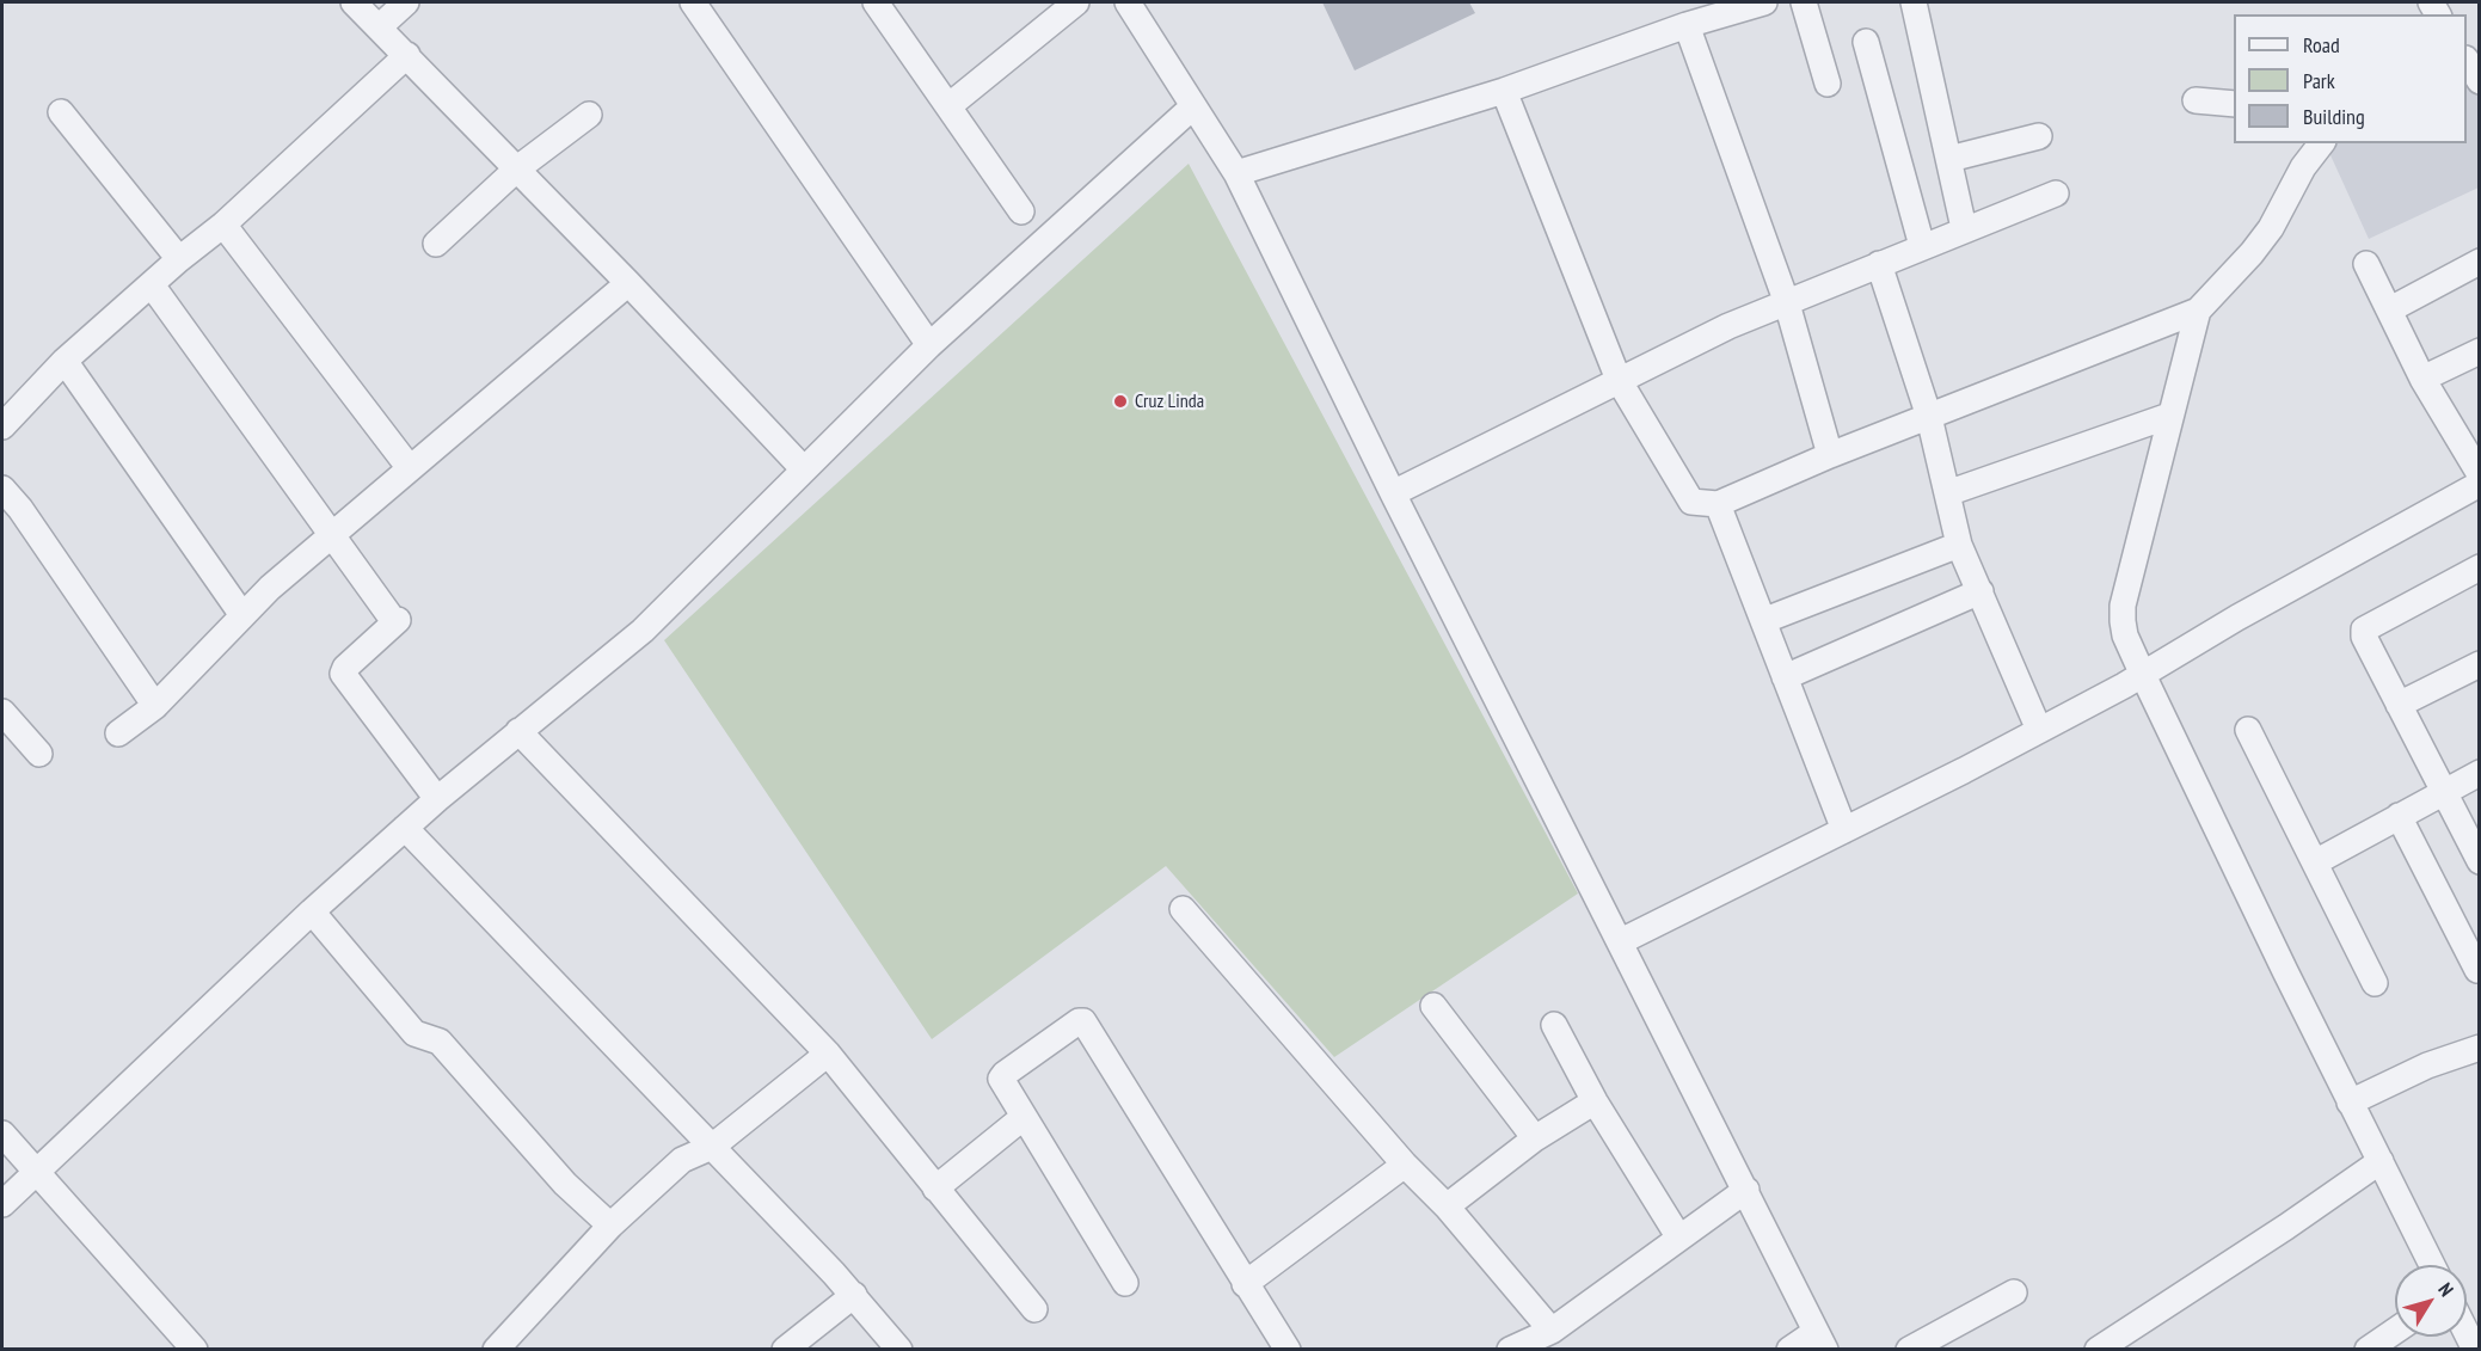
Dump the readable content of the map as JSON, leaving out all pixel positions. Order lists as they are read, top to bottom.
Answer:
{
  "places": ["Cruz Linda"],
  "legend": ["Road", "Park", "Building"],
  "north": "top right"
}
